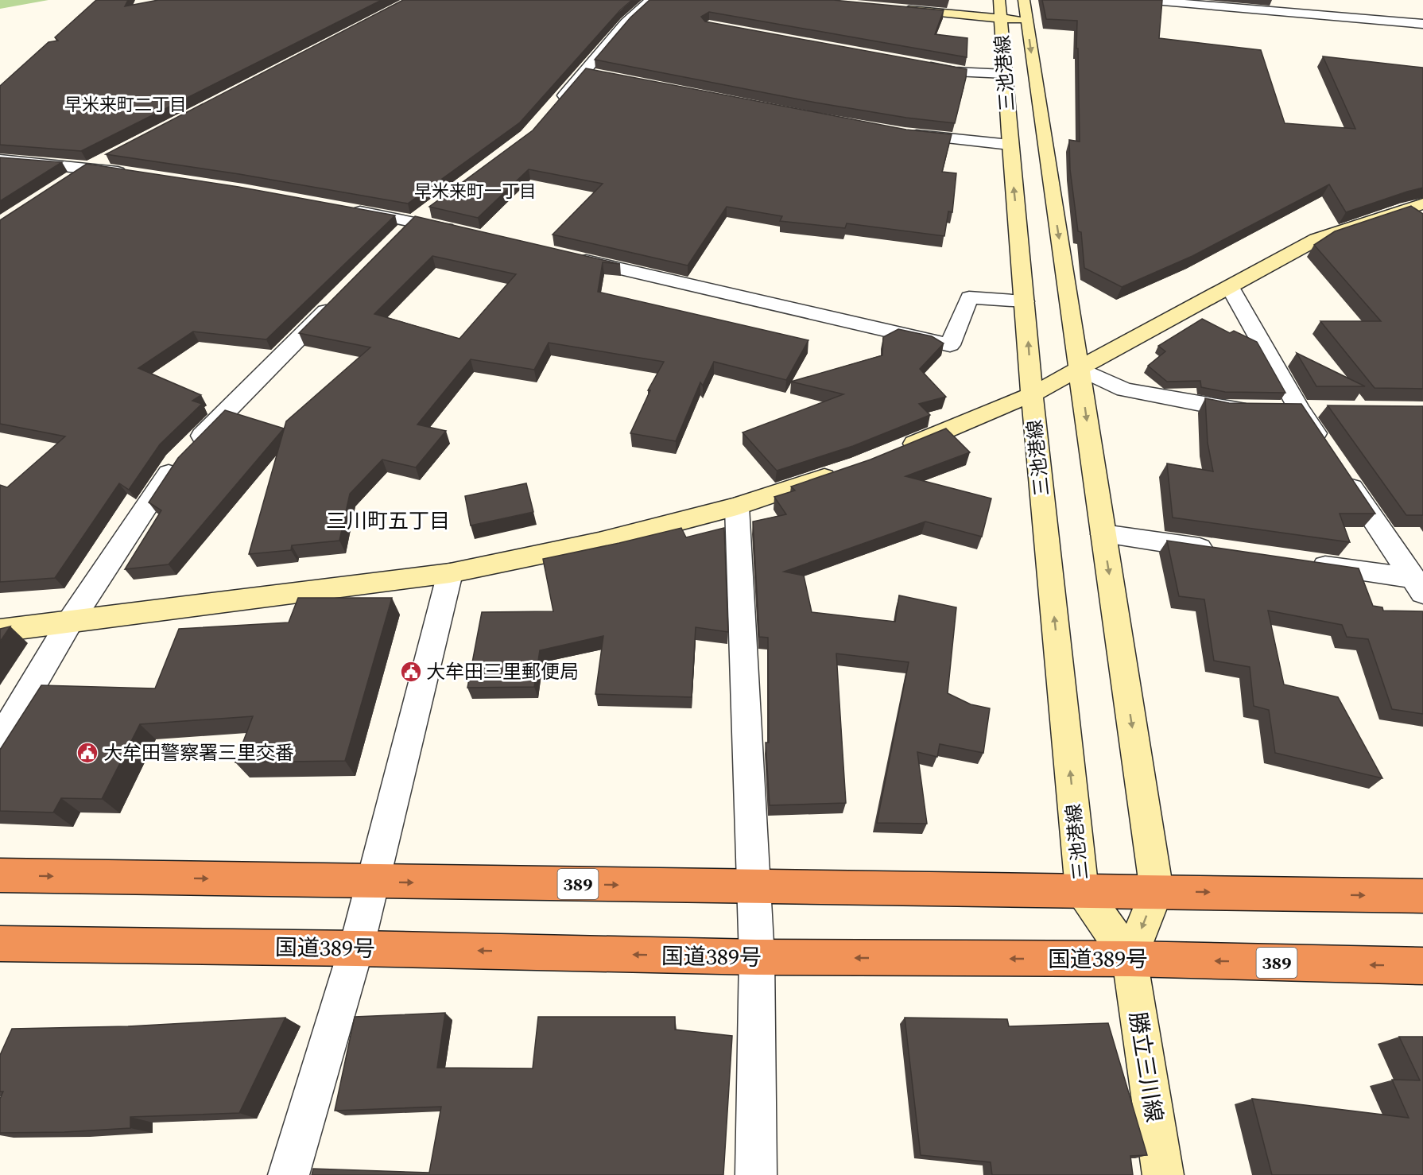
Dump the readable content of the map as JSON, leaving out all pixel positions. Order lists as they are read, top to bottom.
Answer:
{
  "streets": {
    "highway": ["389", "国道389号"],
    "main road": ["三池港線", "勝立三川線"]
  },
  "crossings": [
    ["三池港線", "389"],
    ["三池港線", "国道389号"],
    ["三池港線", "勝立三川線"],
    ["国道389号", "勝立三川線"]
  ],
  "districts": ["早米来町二丁目", "早米来町一丁目", "三川町五丁目"],
  "places": {
    "public building": ["大牟田三里郵便局", "大牟田警察署三里交番"]
  }
}
